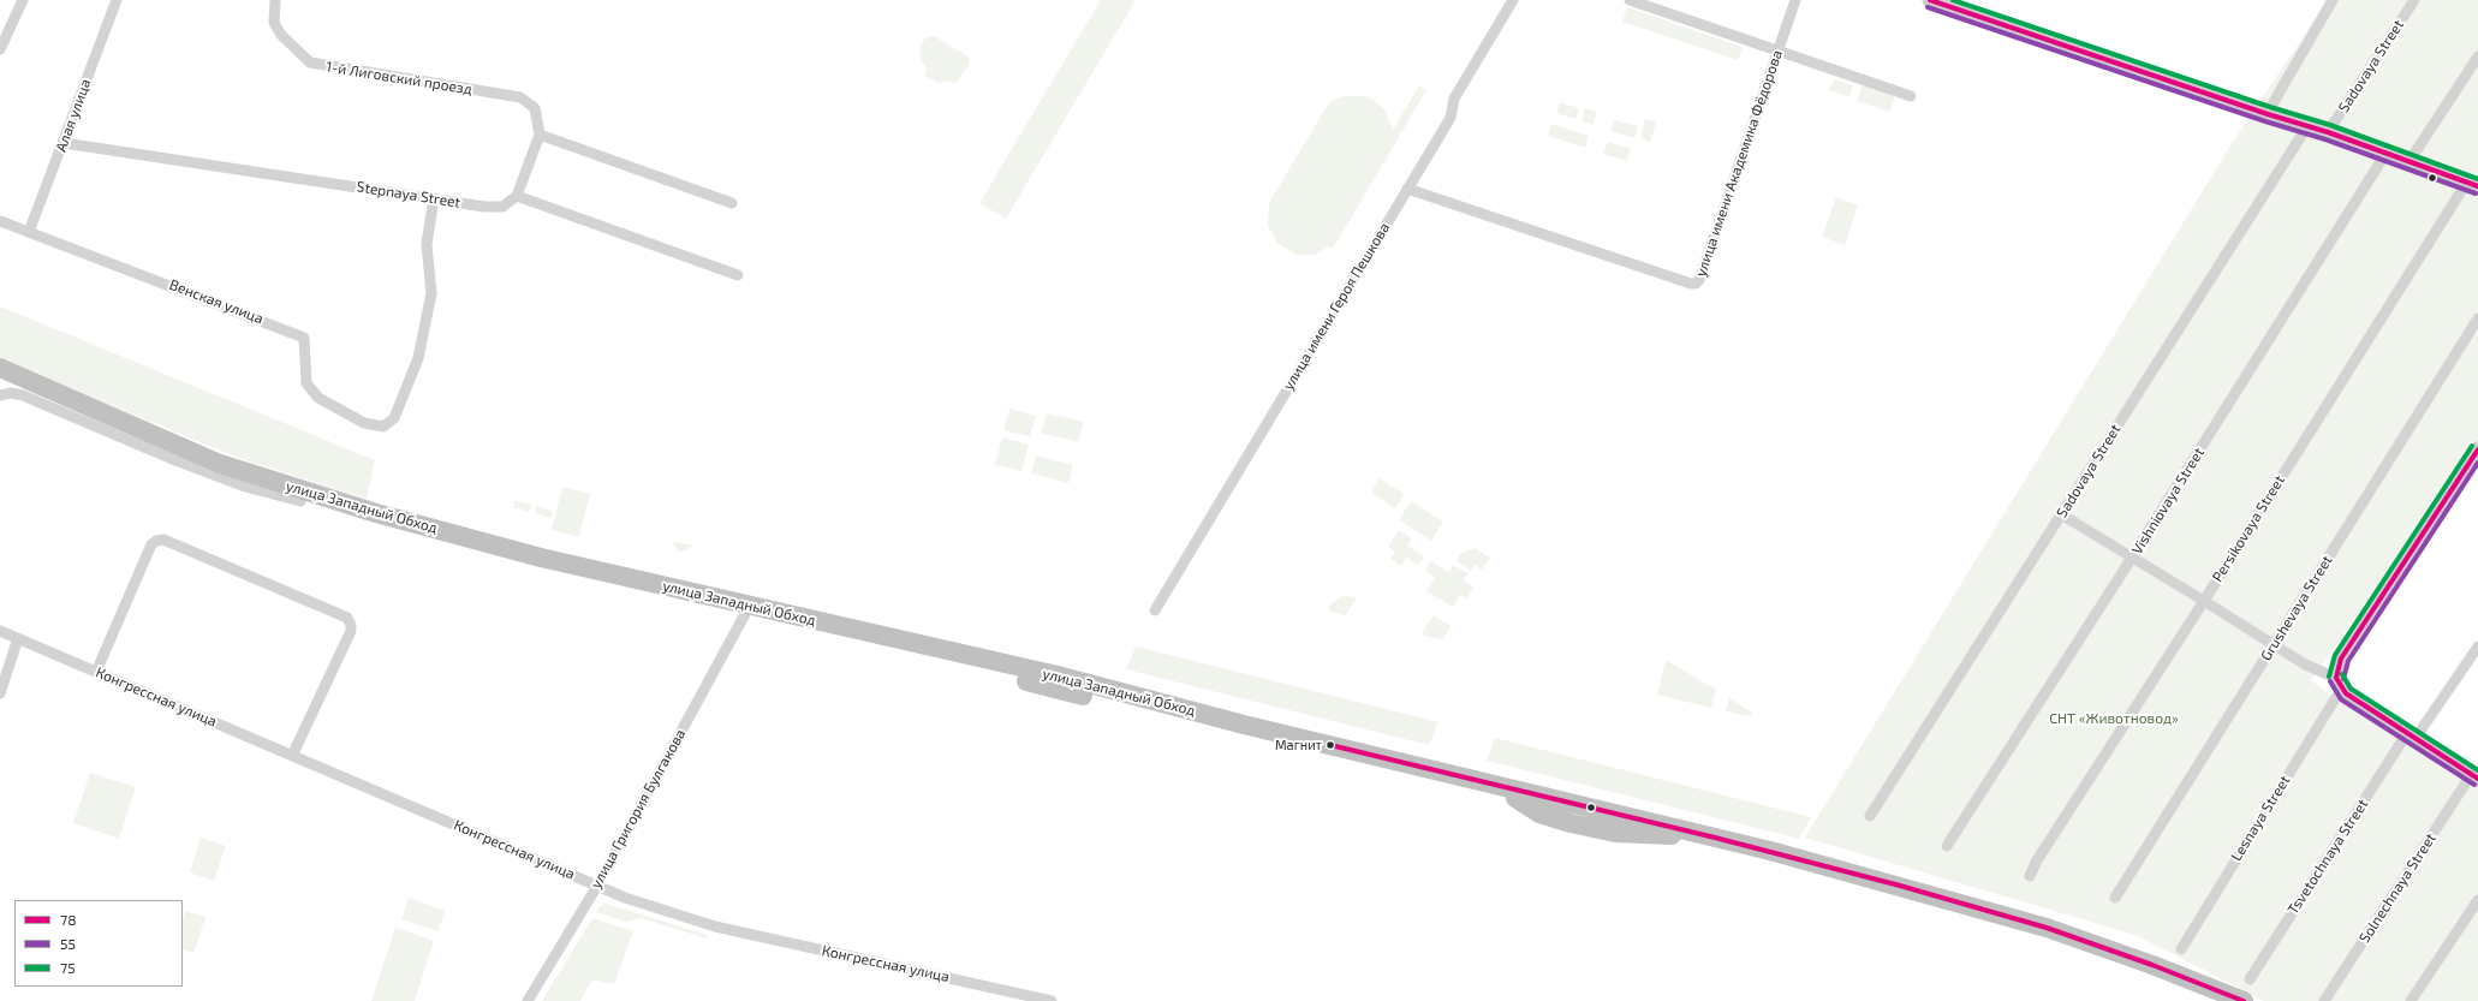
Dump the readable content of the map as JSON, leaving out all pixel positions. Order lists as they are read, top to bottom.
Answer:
{
  "streets": {
    "highway": ["улица Западный Обход"],
    "street": [
      "Sadovaya Street",
      "1-й Лиговский проезд",
      "Алая улица",
      "улица имени Академика Фёдорова",
      "Stepnaya Street",
      "Венская улица",
      "улица имени Героя Пешкова",
      "Vishniovaya Street",
      "Persikovaya Street",
      "Grushevaya Street",
      "Конгрессная улица",
      "улица Григория Булгакова",
      "Lesnaya Street",
      "Tsvetochnaya Street",
      "Solnechnaya Street"
    ]
  },
  "crossings": [
    ["Алая улица", "Stepnaya Street"],
    ["Алая улица", "Венская улица"],
    ["улица имени Академика Фёдорова", "улица имени Героя Пешкова"],
    ["Stepnaya Street", "Венская улица"],
    ["улица Западный Обход", "улица Григория Булгакова"],
    ["Конгрессная улица", "улица Григория Булгакова"]
  ],
  "parks": ["СНТ «Животновод»"],
  "places": ["Магнит"],
  "lines": ["transit line 78", "transit line 75", "transit line 55"],
  "legend": ["78", "55", "75"]
}
